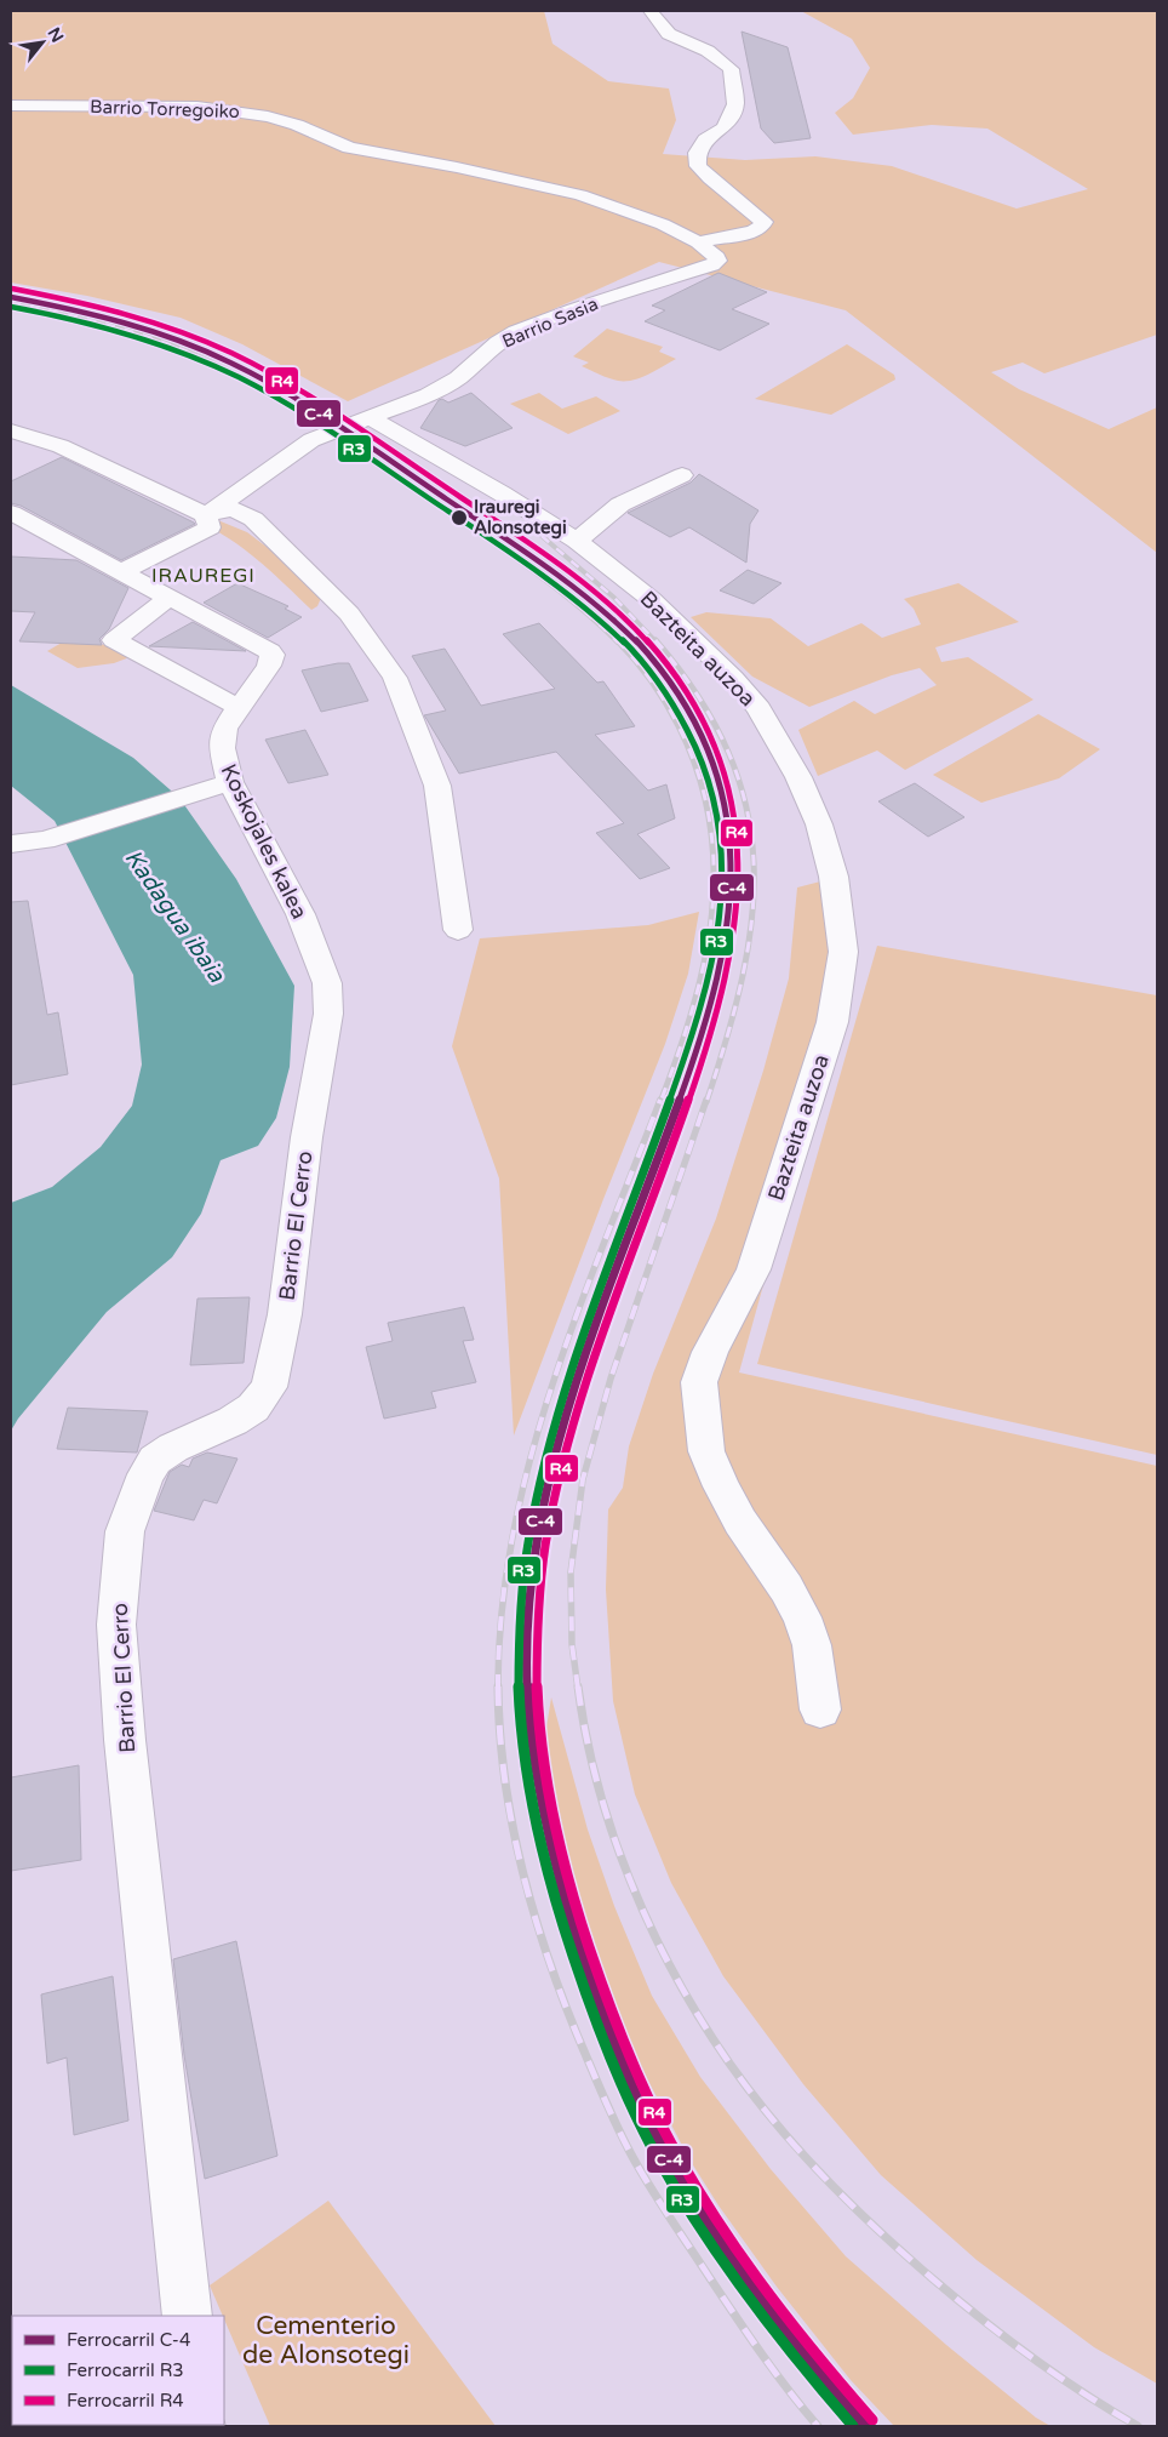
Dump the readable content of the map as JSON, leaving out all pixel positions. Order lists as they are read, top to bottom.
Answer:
{
  "streets": {
    "street": [
      "Barrio Torregoiko",
      "Barrio Sasia",
      "Bazteita auzoa",
      "Koskojales kalea",
      "Barrio El Cerro"
    ]
  },
  "crossings": [
    ["Barrio Torregoiko", "Barrio Sasia"],
    ["Barrio Sasia", "Bazteita auzoa"],
    ["Koskojales kalea", "Barrio El Cerro"]
  ],
  "districts": ["IRAUREGI"],
  "water": ["Kadagua ibaia"],
  "parks": ["Cementerio de Alonsotegi"],
  "places": ["Irauregi Alonsotegi"],
  "lines": ["rail line R4", "rail line C-4", "rail line R3"],
  "legend": ["Ferrocarril C-4", "Ferrocarril R3", "Ferrocarril R4"],
  "north": "top right"
}
